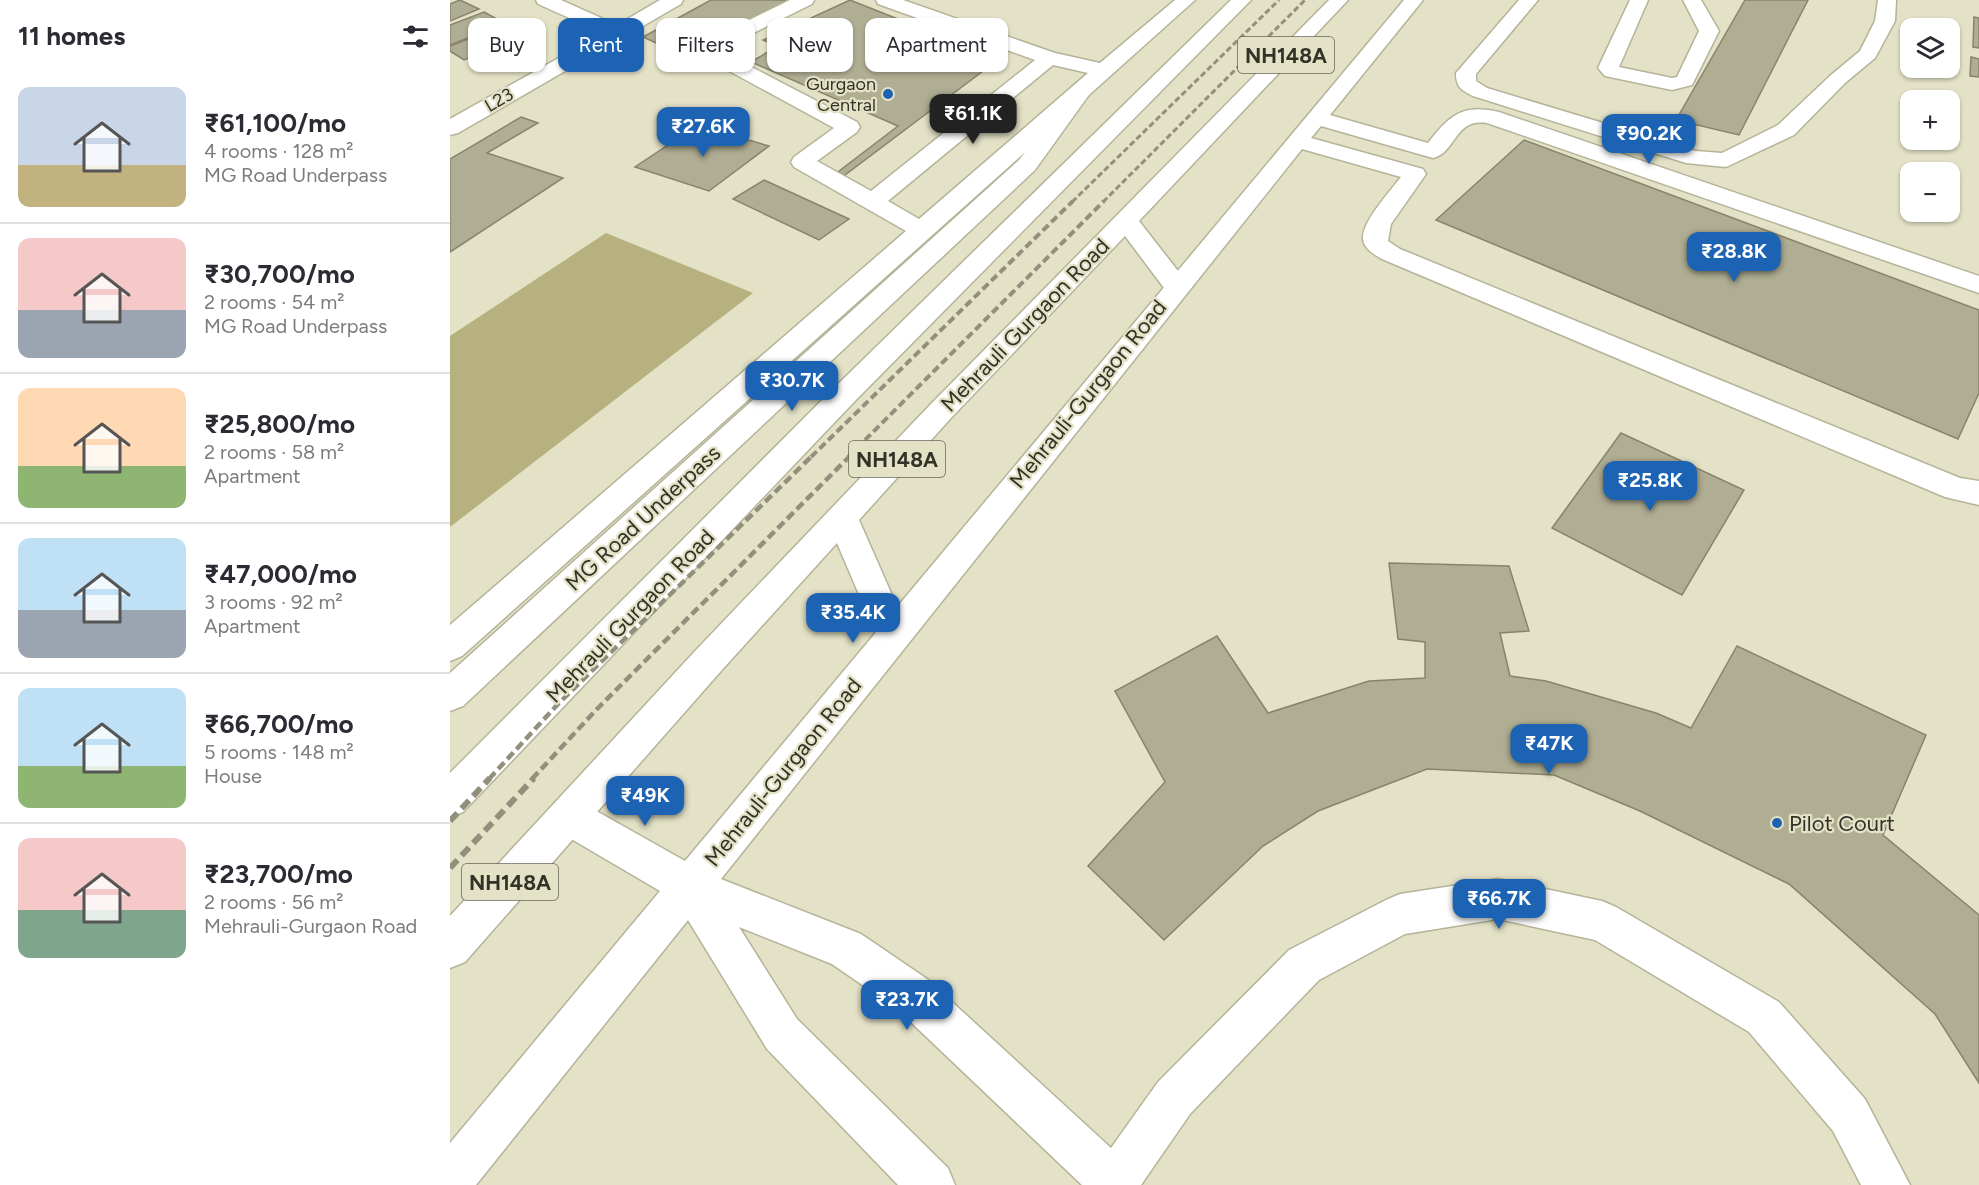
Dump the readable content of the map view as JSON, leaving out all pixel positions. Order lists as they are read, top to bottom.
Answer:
{
  "streets": {
    "main road": [
      "NH148A",
      "L23",
      "Mehrauli Gurgaon Road",
      "Mehrauli-Gurgaon Road",
      "MG Road Underpass"
    ]
  },
  "places": ["Gurgaon Central", "Pilot Court"],
  "page": {
    "heading": "11 homes",
    "map_buttons": ["+", "−"],
    "chip": [
      "Buy",
      "Rent",
      "Filters",
      "New",
      "Apartment"
    ],
    "list": [
      {
        "name": "₹61,100/mo",
        "note": "4 rooms · 128 m² · MG Road Underpass"
      },
      {
        "name": "₹30,700/mo",
        "note": "2 rooms · 54 m² · MG Road Underpass"
      },
      {
        "name": "₹25,800/mo",
        "note": "2 rooms · 58 m² · Apartment"
      },
      {
        "name": "₹47,000/mo",
        "note": "3 rooms · 92 m² · Apartment"
      },
      {
        "name": "₹66,700/mo",
        "note": "5 rooms · 148 m² · House"
      },
      {
        "name": "₹23,700/mo",
        "note": "2 rooms · 56 m² · Mehrauli-Gurgaon Road"
      }
    ],
    "price": [
      "₹61.1K",
      "₹27.6K",
      "₹90.2K",
      "₹28.8K",
      "₹30.7K",
      "₹25.8K",
      "₹35.4K",
      "₹47K",
      "₹49K",
      "₹66.7K",
      "₹23.7K"
    ]
  }
}
